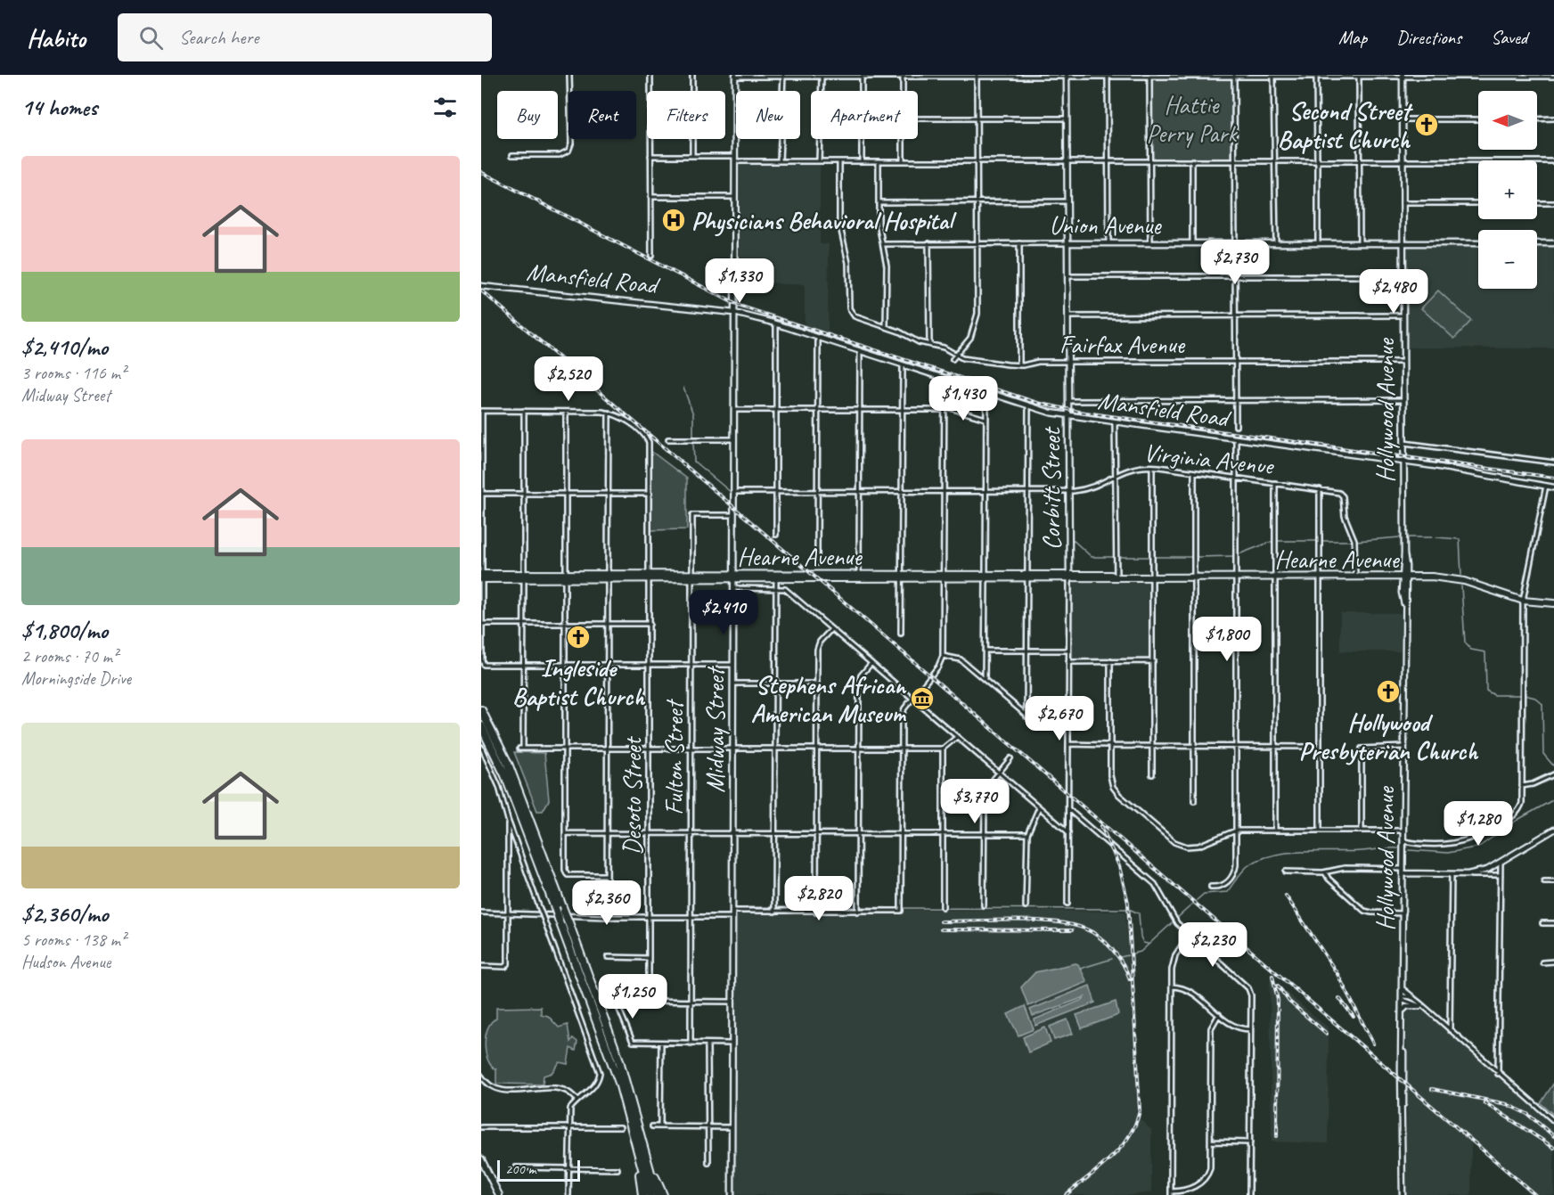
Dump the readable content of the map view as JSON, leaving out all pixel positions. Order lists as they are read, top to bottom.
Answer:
{
  "streets": {
    "main road": [
      "Union Avenue",
      "Mansfield Road",
      "Hollywood Avenue",
      "Corbitt Street",
      "Hearne Avenue",
      "Midway Street"
    ],
    "street": [
      "Fairfax Avenue",
      "Virginia Avenue",
      "Fulton Street",
      "Desoto Street"
    ]
  },
  "crossings": [
    ["Union Avenue", "Hollywood Avenue"],
    ["Union Avenue", "Corbitt Street"],
    ["Mansfield Road", "Hollywood Avenue"],
    ["Mansfield Road", "Corbitt Street"],
    ["Mansfield Road", "Midway Street"],
    ["Fairfax Avenue", "Hollywood Avenue"],
    ["Fairfax Avenue", "Corbitt Street"],
    ["Hollywood Avenue", "Hearne Avenue"],
    ["Virginia Avenue", "Corbitt Street"],
    ["Virginia Avenue", "Hearne Avenue"],
    ["Virginia Avenue", "Midway Street"],
    ["Corbitt Street", "Hearne Avenue"],
    ["Hearne Avenue", "Midway Street"],
    ["Hearne Avenue", "Fulton Street"],
    ["Hearne Avenue", "Desoto Street"],
    ["Midway Street", "Fulton Street"]
  ],
  "parks": ["Hattie Perry Park"],
  "places": {
    "church": ["Second Street Baptist Church", "Ingleside Baptist Church", "Hollywood Presbyterian Church"],
    "hospital": ["Physicians Behavioral Hospital"],
    "museum": ["Stephens African American Museum"]
  },
  "scale_bar": "200 m",
  "north": "left",
  "page": {
    "header": "Habito",
    "search": "Search here",
    "nav": ["Map", "Directions", "Saved"],
    "heading": "14 homes",
    "map_buttons": ["+", "−"],
    "chip": [
      "Buy",
      "Rent",
      "Filters",
      "New",
      "Apartment"
    ],
    "list": [
      {
        "name": "$2,410/mo",
        "note": "3 rooms · 116 m² · Midway Street"
      },
      {
        "name": "$1,800/mo",
        "note": "2 rooms · 70 m² · Morningside Drive"
      },
      {
        "name": "$2,360/mo",
        "note": "5 rooms · 138 m² · Hudson Avenue"
      }
    ],
    "price": [
      "$2,730",
      "$1,330",
      "$2,480",
      "$2,520",
      "$1,430",
      "$2,410",
      "$1,800",
      "$2,670",
      "$3,770",
      "$1,280",
      "$2,820",
      "$2,360",
      "$2,230",
      "$1,250"
    ],
    "scale": "200 m"
  }
}
